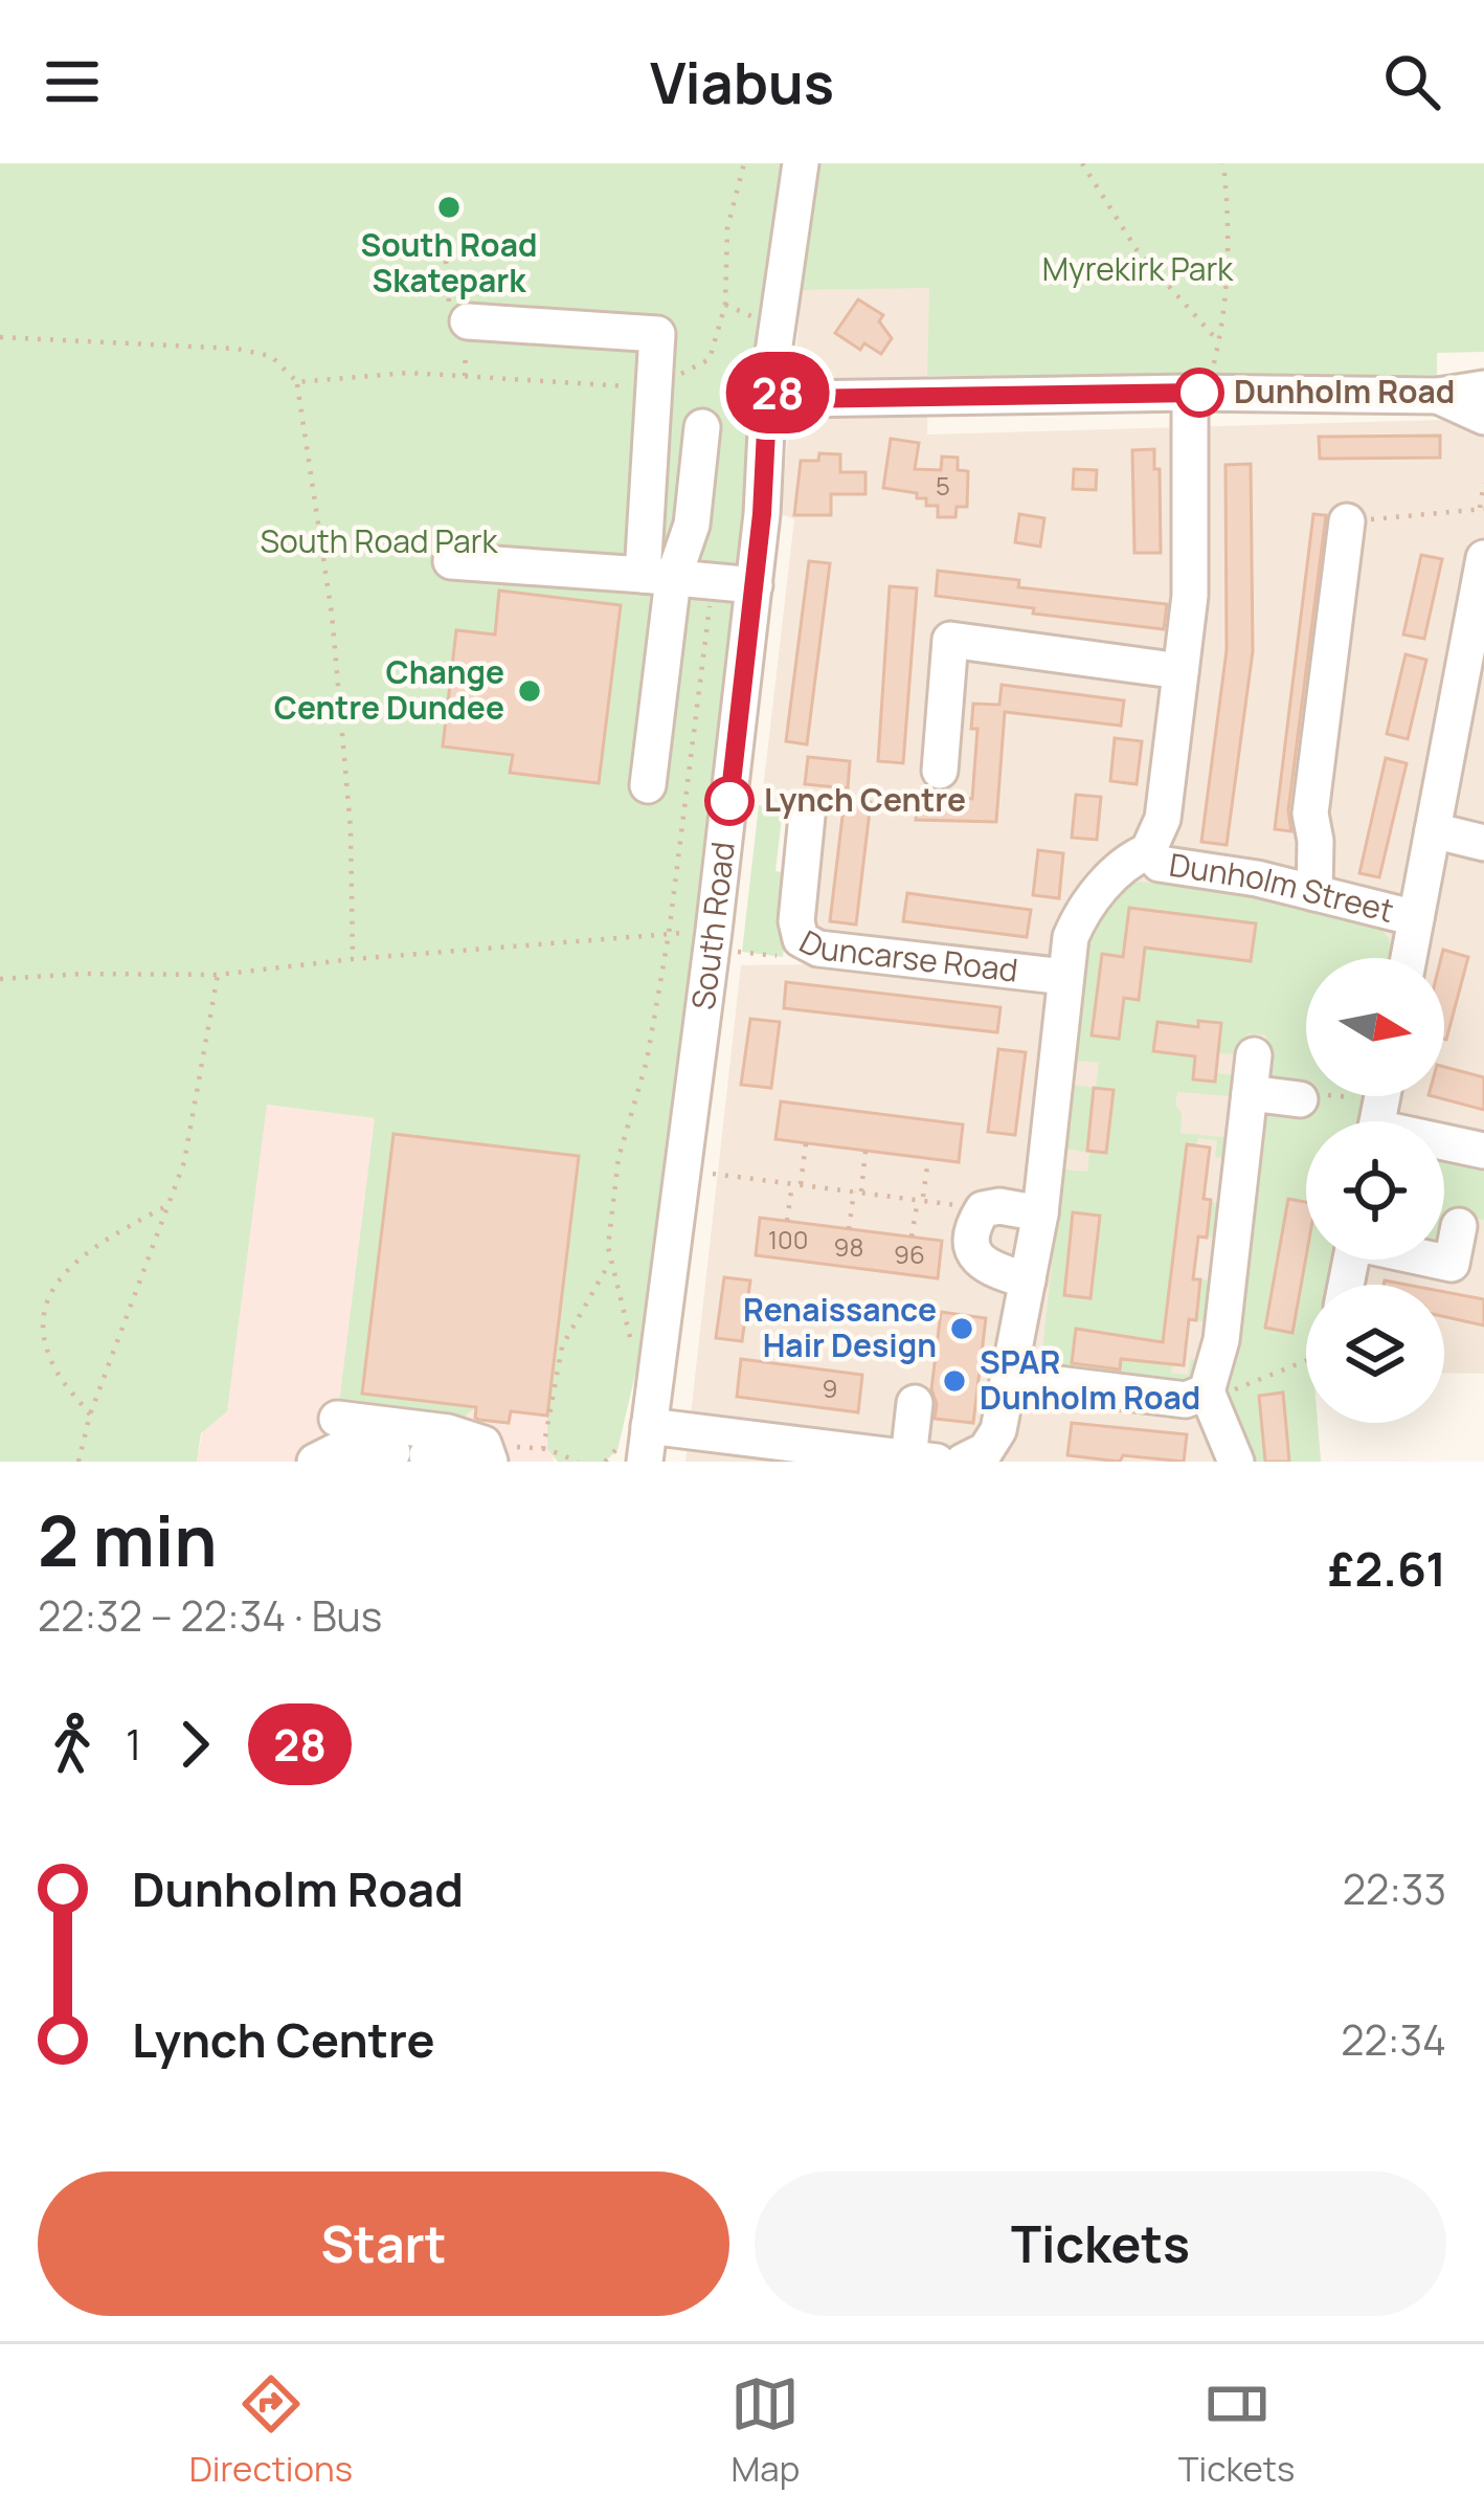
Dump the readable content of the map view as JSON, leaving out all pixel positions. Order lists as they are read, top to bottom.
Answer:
{
  "streets": {
    "street": ["Dunholm Street", "South Road", "Duncarse Road"]
  },
  "parks": ["Myrekirk Park", "South Road Park"],
  "places": [
    "South Road Skatepark",
    "Dunholm Road",
    "Change Centre Dundee",
    "Lynch Centre",
    "Renaissance Hair Design",
    "SPAR Dunholm Road"
  ],
  "lines": ["bus line 28"],
  "house_numbers": [
    "5",
    "100",
    "98",
    "96",
    "9"
  ],
  "north": "right",
  "page": {
    "header": "Viabus",
    "on_map": "28",
    "heading": ["2 min", "22:32 – 22:34 · Bus", "£2.61"],
    "legs": ["1", "28"],
    "list": [
      {
        "name": "Dunholm Road",
        "value": "22:33"
      },
      {
        "name": "Lynch Centre",
        "value": "22:34"
      }
    ],
    "buttons": ["Start", "Tickets"],
    "tabs": ["Directions", "Map", "Tickets"]
  }
}
